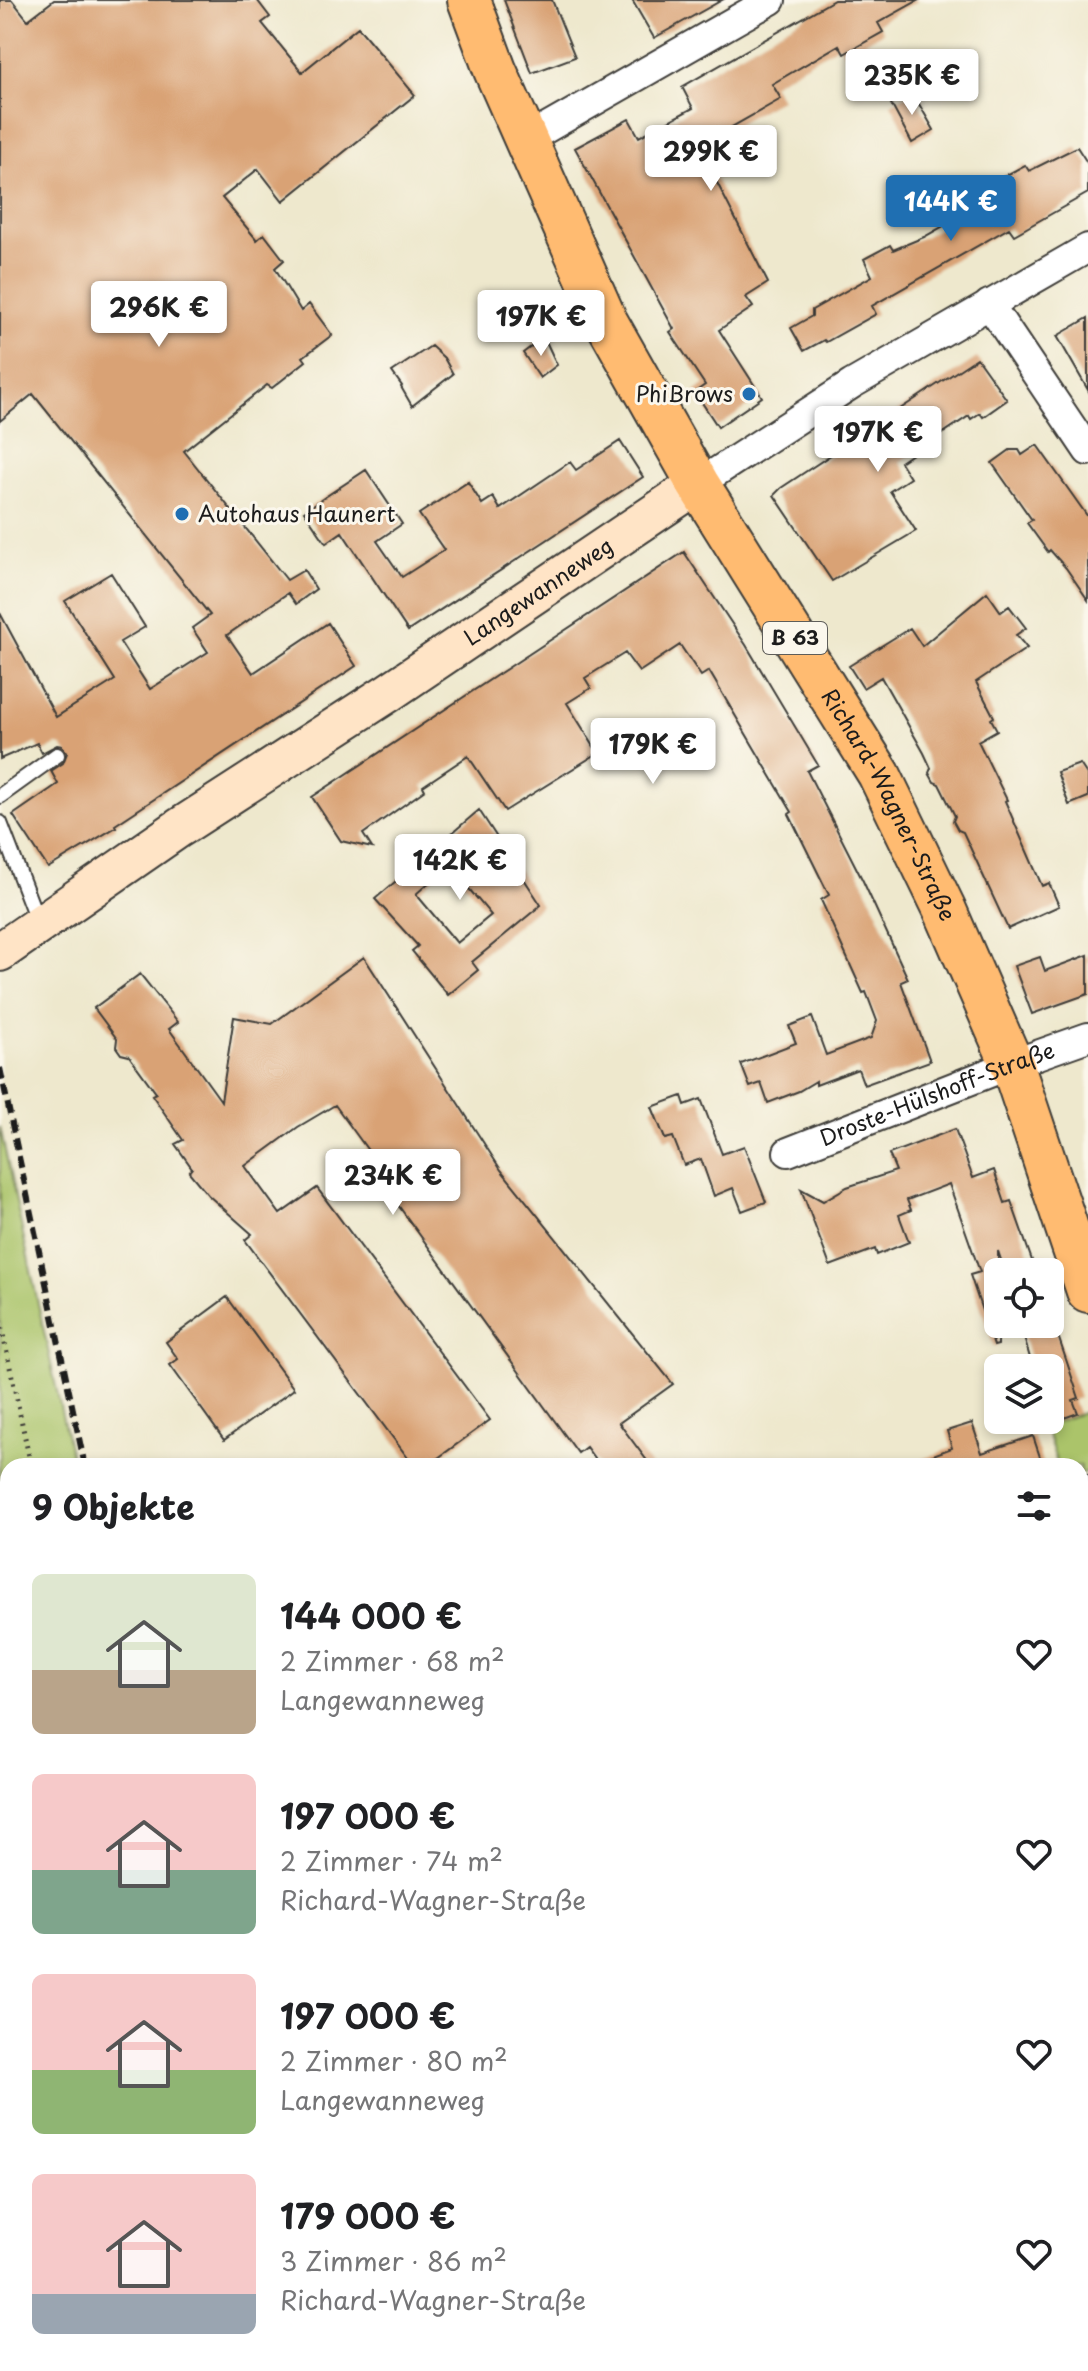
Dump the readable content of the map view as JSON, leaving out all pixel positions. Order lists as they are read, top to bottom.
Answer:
{
  "streets": {
    "main road": ["B 63", "Richard-Wagner-Straße"],
    "street": ["Langewanneweg", "Droste-Hülshoff-Straße"]
  },
  "crossings": [
    ["Langewanneweg", "Richard-Wagner-Straße"],
    ["Richard-Wagner-Straße", "Droste-Hülshoff-Straße"]
  ],
  "places": ["PhiBrows", "Autohaus Haunert"],
  "page": {
    "price": [
      "235K €",
      "299K €",
      "144K €",
      "296K €",
      "197K €",
      "197K €",
      "179K €",
      "142K €",
      "234K €"
    ],
    "heading": "9 Objekte",
    "list": [
      {
        "name": "144 000 €",
        "note": "2 Zimmer · 68 m² · Langewanneweg"
      },
      {
        "name": "197 000 €",
        "note": "2 Zimmer · 74 m² · Richard-Wagner-Straße"
      },
      {
        "name": "197 000 €",
        "note": "2 Zimmer · 80 m² · Langewanneweg"
      },
      {
        "name": "179 000 €",
        "note": "3 Zimmer · 86 m² · Richard-Wagner-Straße"
      }
    ]
  }
}
